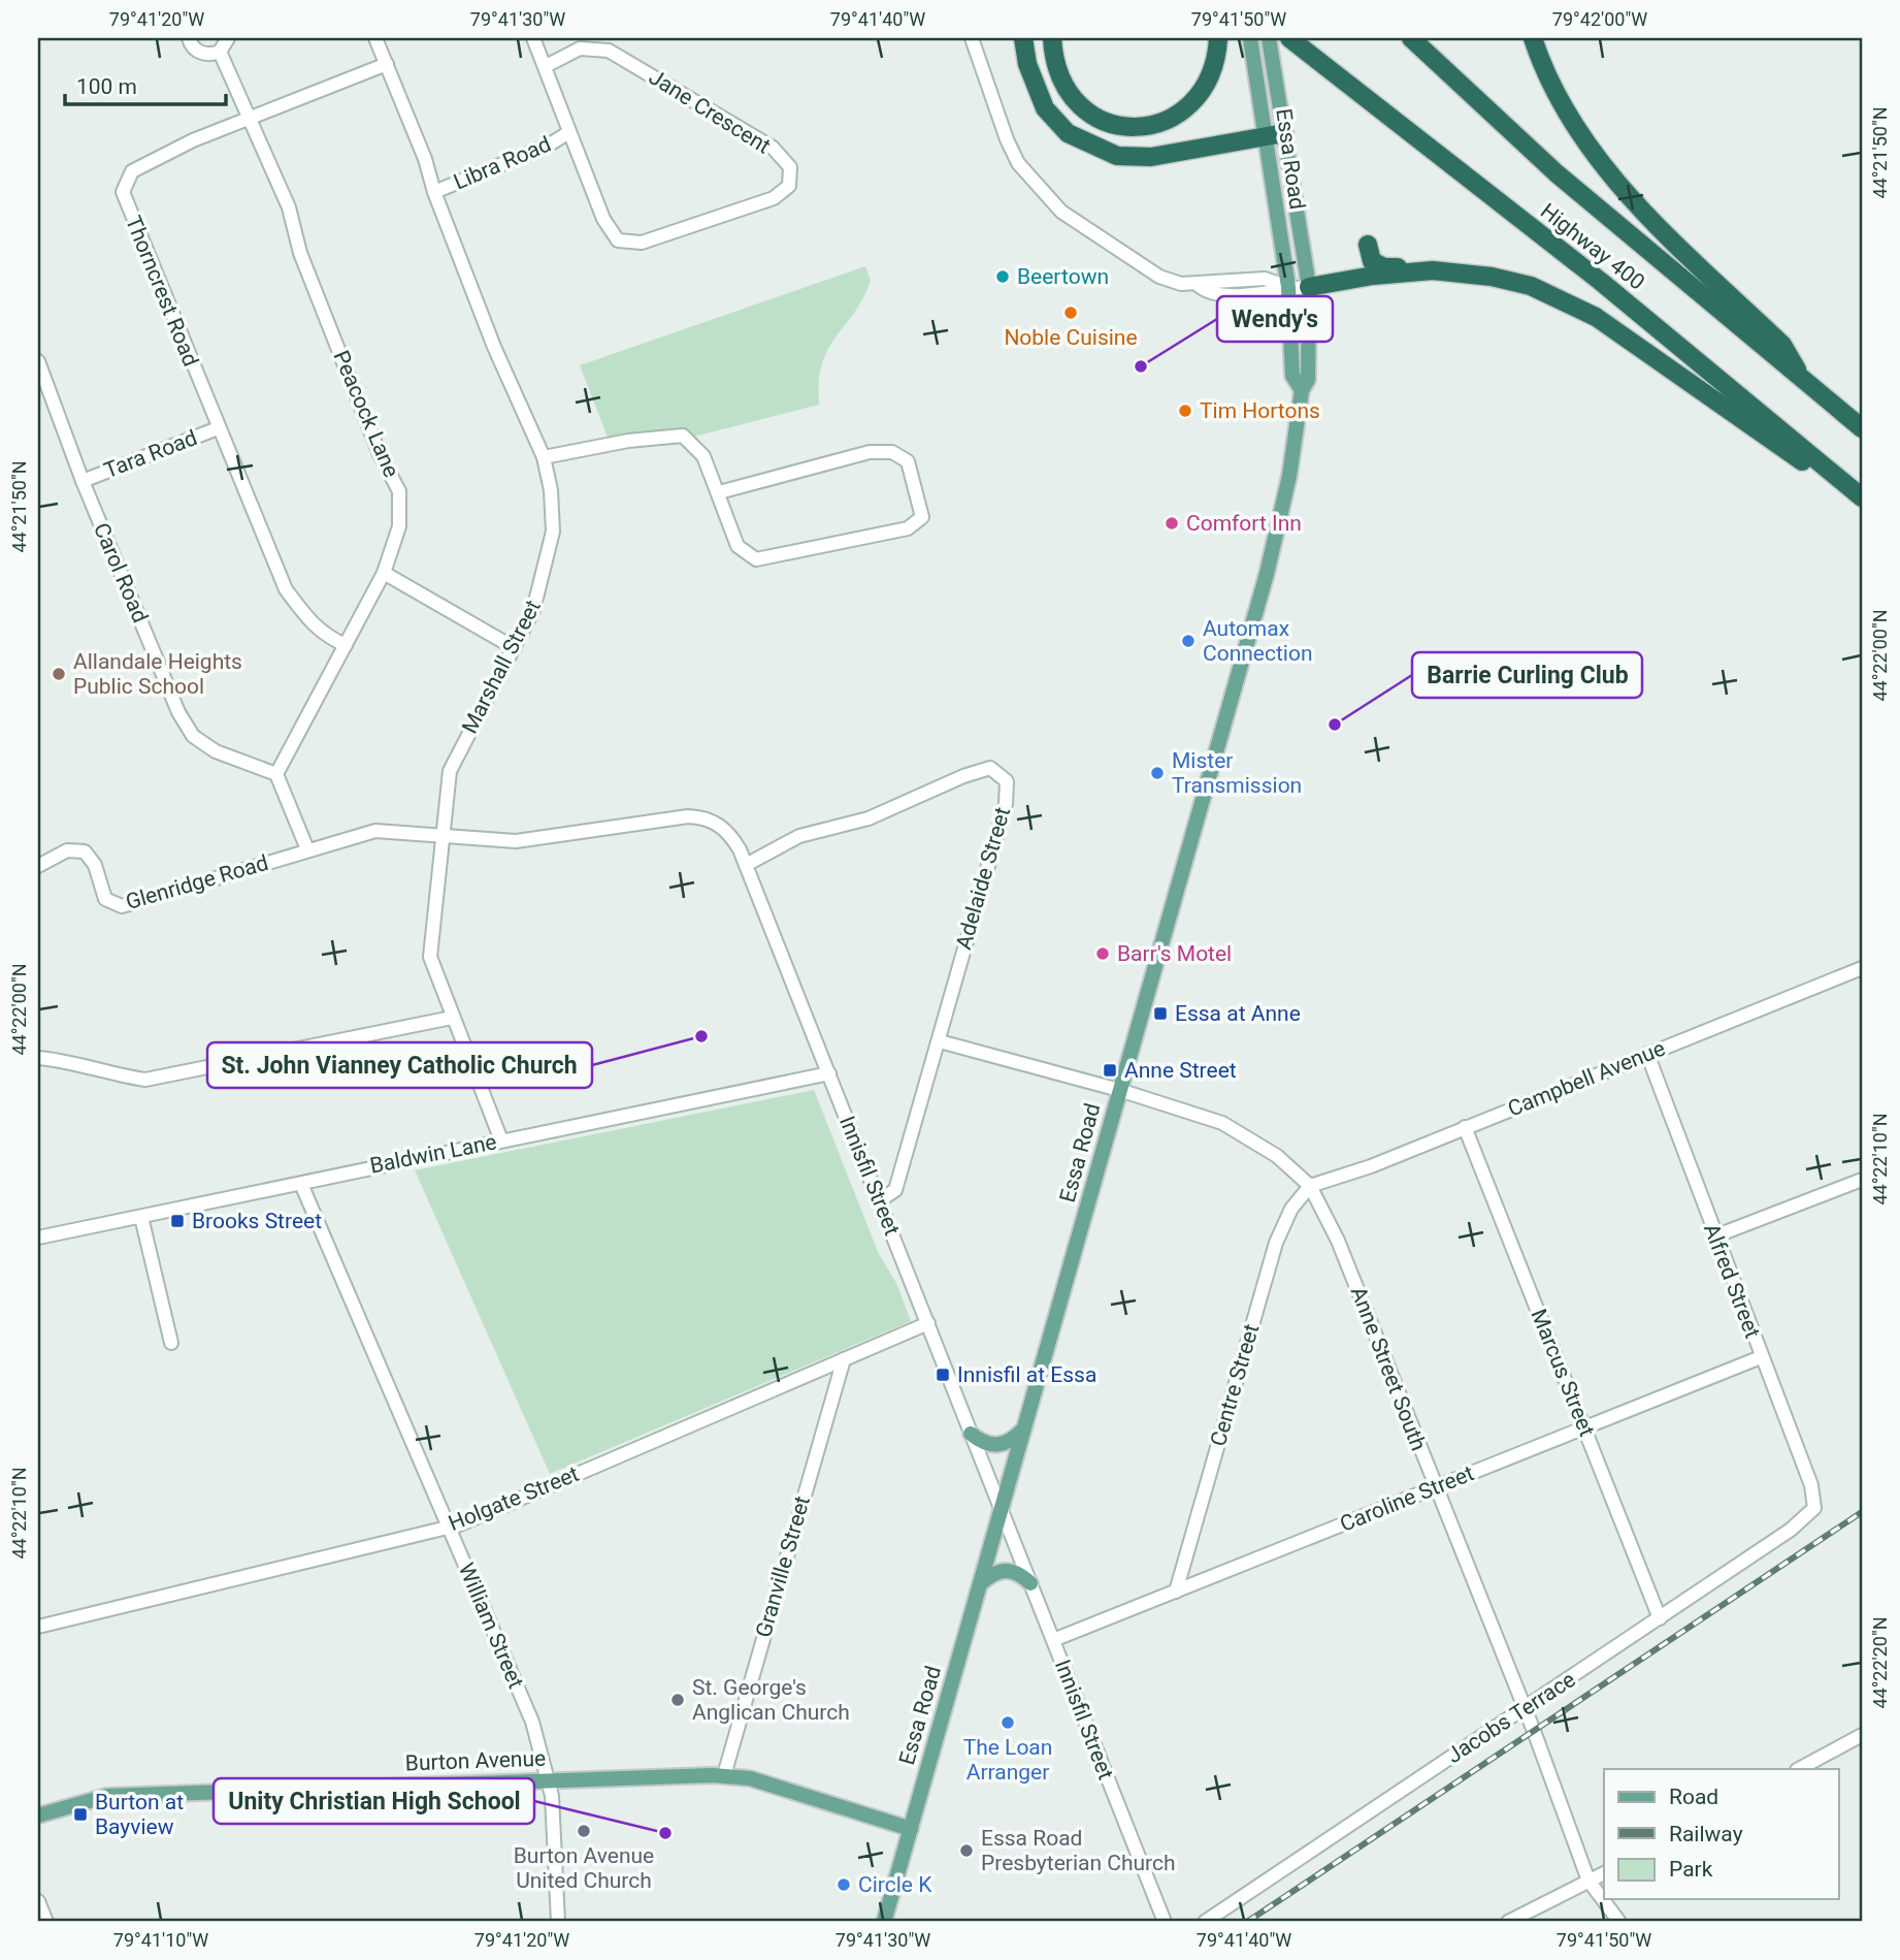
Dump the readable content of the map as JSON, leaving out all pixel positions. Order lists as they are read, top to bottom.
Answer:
{
  "streets": {
    "highway": ["Highway 400"],
    "main road": ["Essa Road", "Burton Avenue"],
    "street": [
      "Jane Crescent",
      "Libra Road",
      "Thorncrest Road",
      "Peacock Lane",
      "Tara Road",
      "Carol Road",
      "Marshall Street",
      "Adelaide Street",
      "Glenridge Road",
      "Campbell Avenue",
      "Baldwin Lane",
      "Innisfil Street",
      "Alfred Street",
      "Anne Street South",
      "Marcus Street",
      "Centre Street",
      "Holgate Street",
      "Caroline Street",
      "Granville Street",
      "William Street",
      "Jacobs Terrace"
    ]
  },
  "crossings": [
    ["Jane Crescent", "Libra Road"],
    ["Essa Road", "Innisfil Street"],
    ["Essa Road", "Anne Street South"],
    ["Essa Road", "Burton Avenue"],
    ["Libra Road", "Marshall Street"],
    ["Thorncrest Road", "Peacock Lane"],
    ["Thorncrest Road", "Tara Road"],
    ["Thorncrest Road", "Marshall Street"],
    ["Peacock Lane", "Carol Road"],
    ["Tara Road", "Carol Road"],
    ["Marshall Street", "Baldwin Lane"],
    ["Marshall Street", "Innisfil Street"],
    ["Adelaide Street", "Innisfil Street"],
    ["Adelaide Street", "Anne Street South"],
    ["Glenridge Road", "Innisfil Street"],
    ["Campbell Avenue", "Alfred Street"],
    ["Campbell Avenue", "Anne Street South"],
    ["Campbell Avenue", "Marcus Street"],
    ["Campbell Avenue", "Centre Street"],
    ["Baldwin Lane", "Innisfil Street"],
    ["Baldwin Lane", "William Street"],
    ["Innisfil Street", "Holgate Street"],
    ["Innisfil Street", "Caroline Street"],
    ["Alfred Street", "Caroline Street"],
    ["Alfred Street", "Jacobs Terrace"],
    ["Anne Street South", "Centre Street"],
    ["Anne Street South", "Caroline Street"],
    ["Anne Street South", "Jacobs Terrace"],
    ["Marcus Street", "Caroline Street"],
    ["Marcus Street", "Jacobs Terrace"],
    ["Centre Street", "Caroline Street"],
    ["Holgate Street", "Granville Street"],
    ["Holgate Street", "William Street"],
    ["Granville Street", "Burton Avenue"],
    ["William Street", "Burton Avenue"]
  ],
  "places": {
    "other": [
      "Beertown",
      "Noble Cuisine",
      "Wendy's",
      "Tim Hortons",
      "Comfort Inn",
      "Automax Connection",
      "Allandale Heights Public School",
      "Barrie Curling Club",
      "Mister Transmission",
      "Barr's Motel",
      "St. John Vianney Catholic Church",
      "St. George's Anglican Church",
      "The Loan Arranger",
      "Burton Avenue United Church",
      "Unity Christian High School",
      "Essa Road Presbyterian Church",
      "Circle K"
    ],
    "transit": [
      "Essa at Anne",
      "Anne Street",
      "Brooks Street",
      "Innisfil at Essa",
      "Burton at Bayview"
    ]
  },
  "legend": ["Road", "Railway", "Park"],
  "scale_bar": "100 m",
  "coordinates": [
    "79°41'20\"W",
    "79°41'30\"W",
    "79°41'40\"W",
    "79°41'50\"W",
    "79°42'00\"W",
    "44°21'50\"N",
    "44°22'00\"N",
    "44°22'10\"N",
    "44°22'20\"N",
    "79°41'10\"W"
  ]
}
